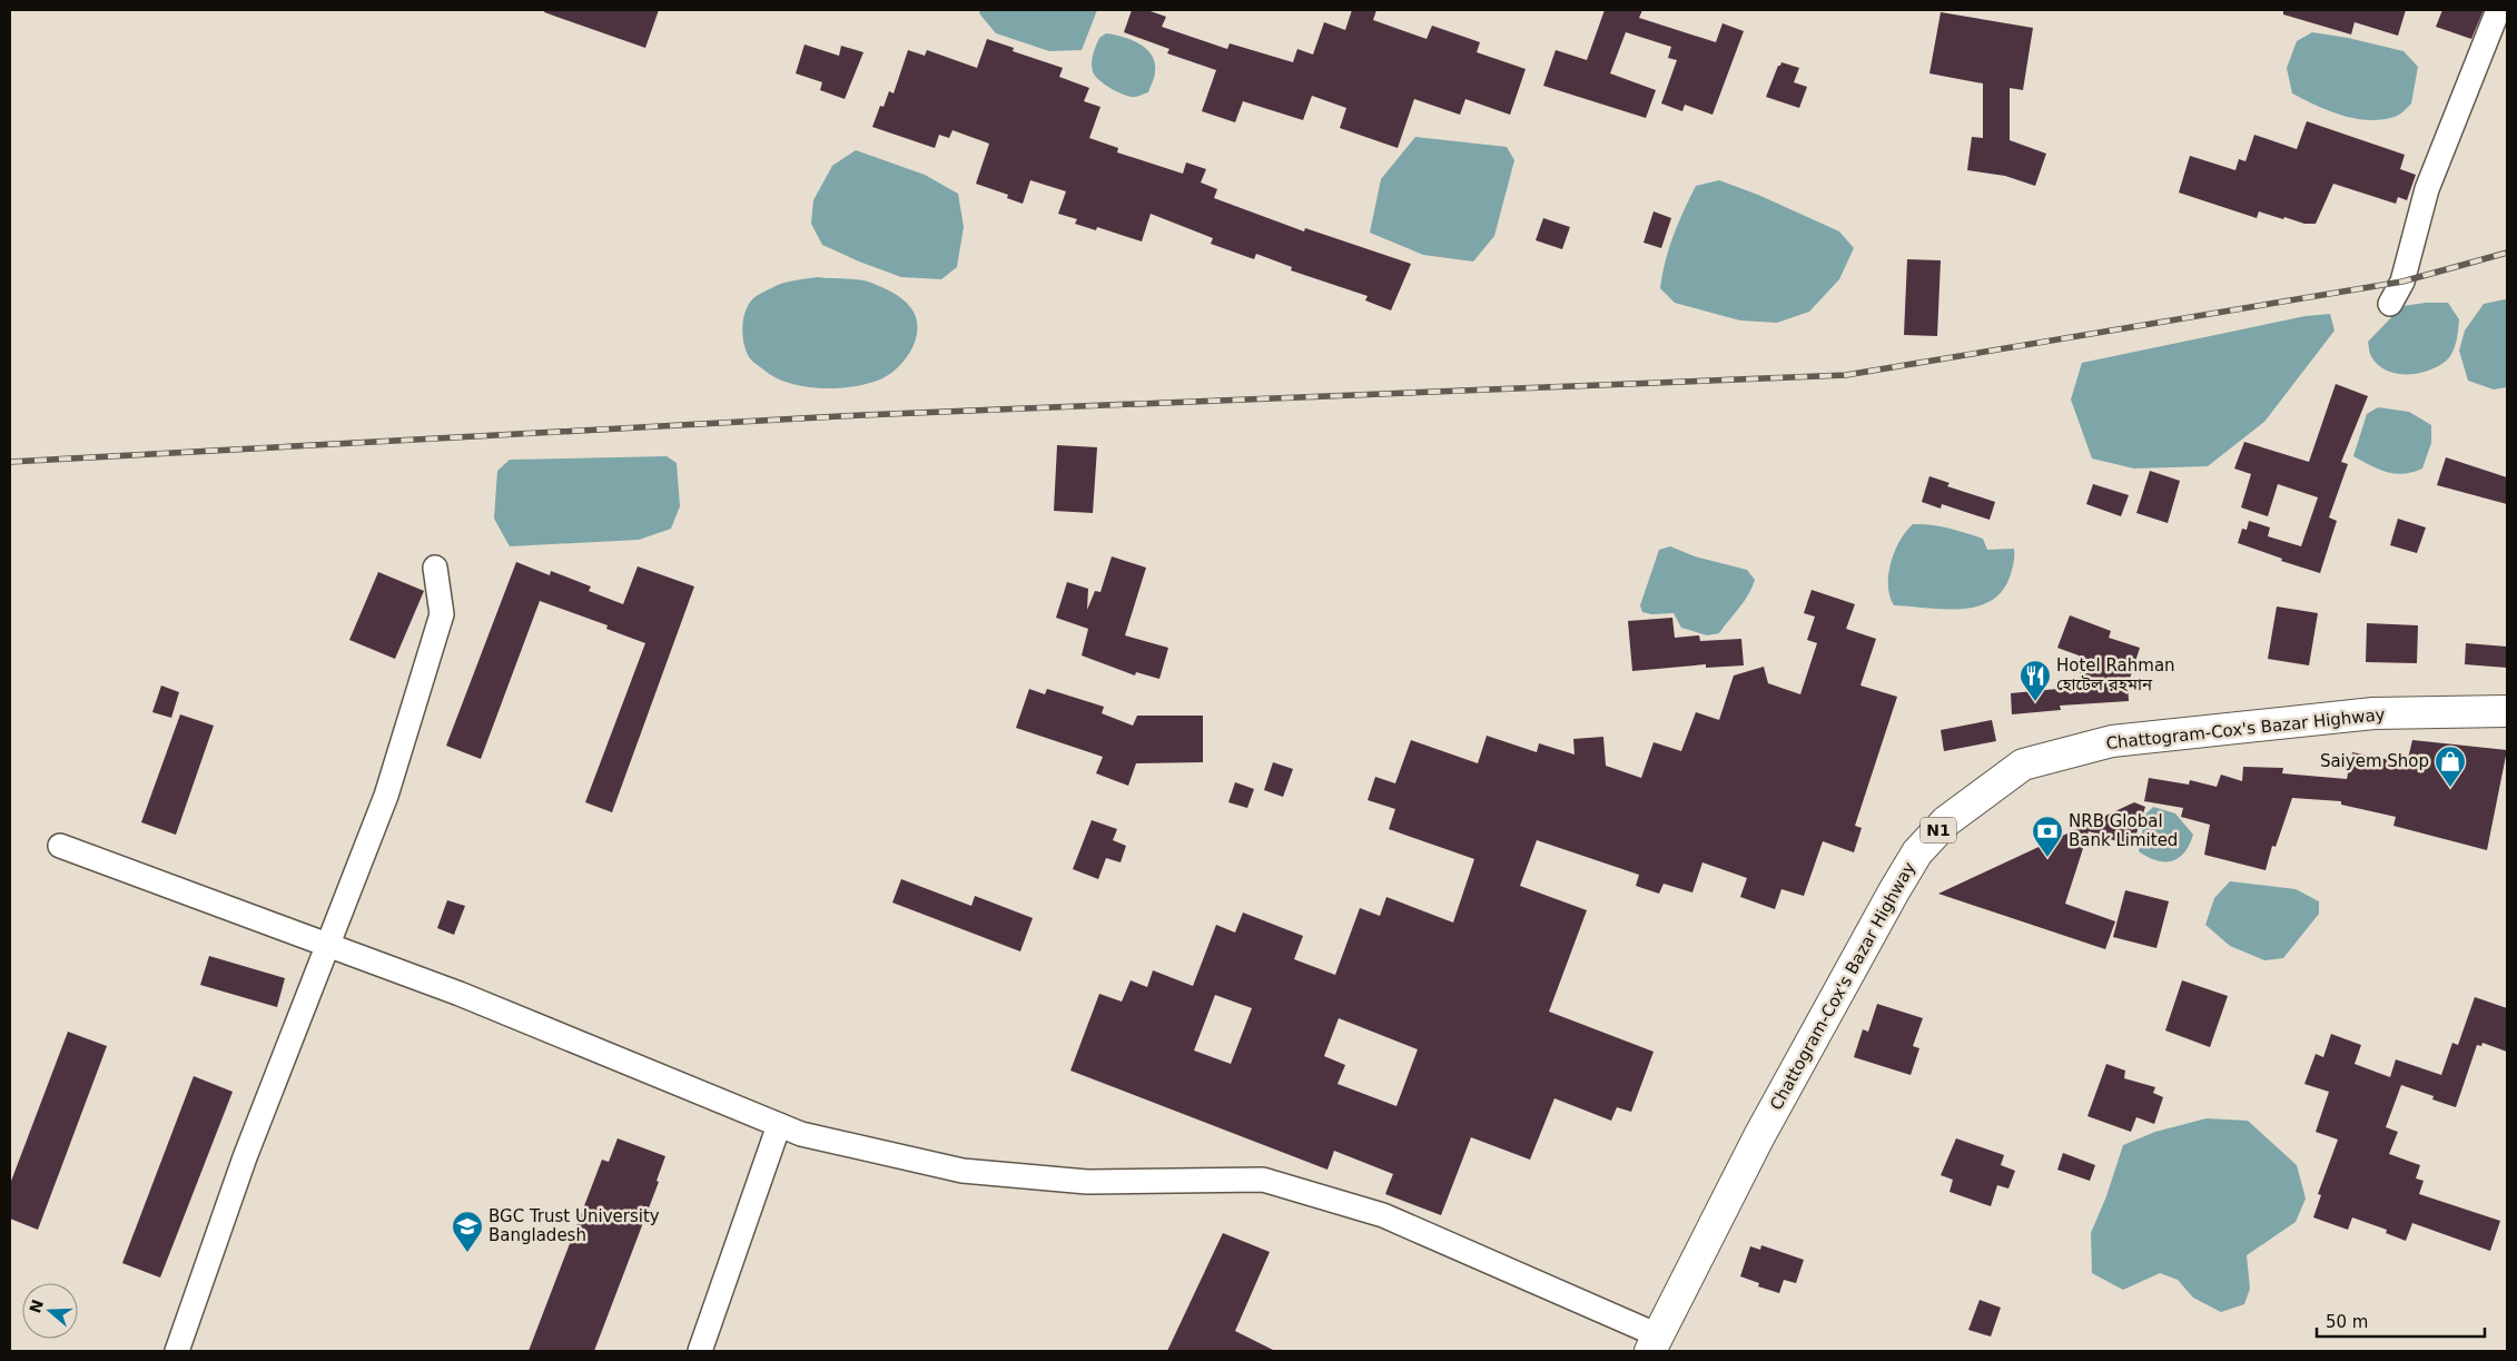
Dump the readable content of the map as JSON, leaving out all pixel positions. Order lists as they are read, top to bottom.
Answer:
{
  "streets": {
    "highway": ["Chattogram-Cox's Bazar Highway", "N1"]
  },
  "places": {
    "restaurant": ["Hotel Rahman হোটেল রহমান"],
    "shop": ["Saiyem Shop"],
    "bank": ["NRB Global Bank Limited"],
    "school or university": ["BGC Trust University Bangladesh"]
  },
  "scale_bar": "50 m",
  "north": "left"
}
